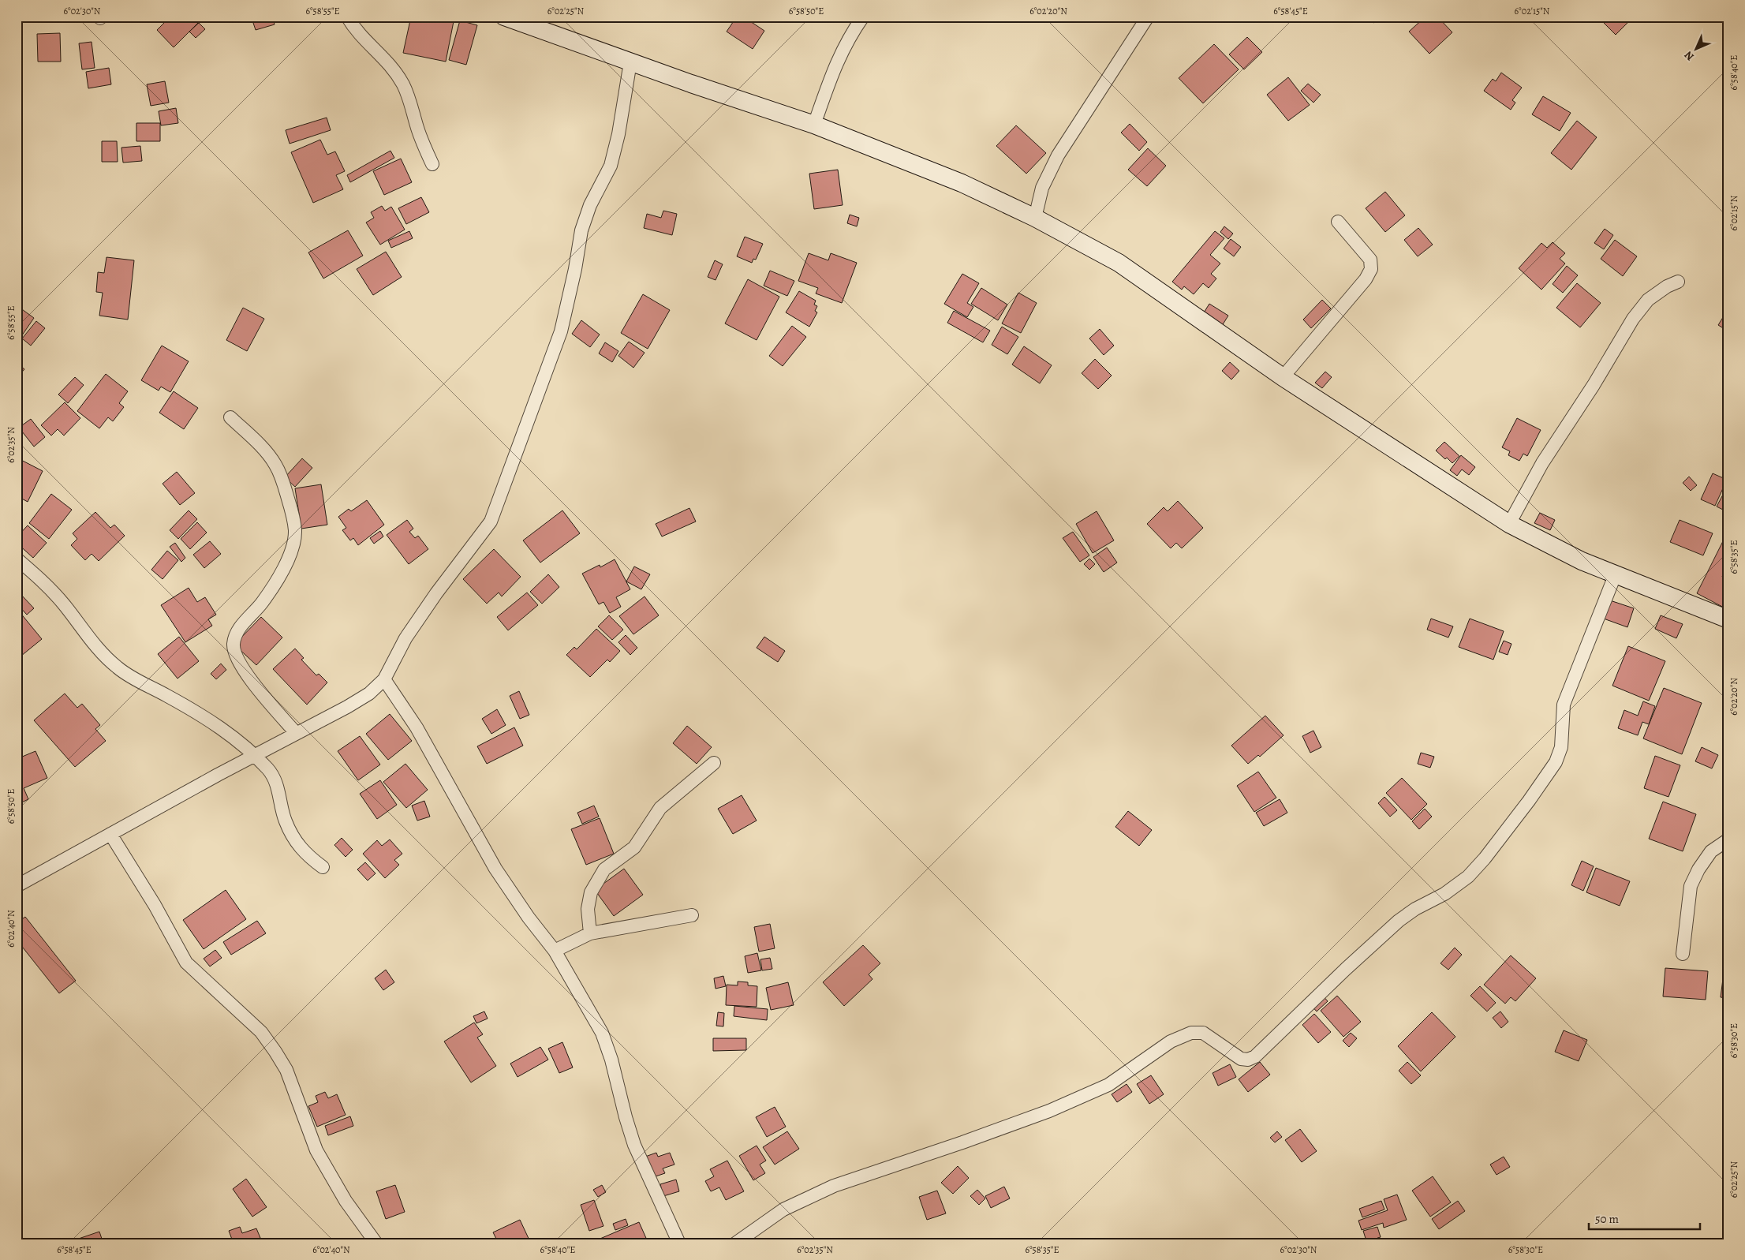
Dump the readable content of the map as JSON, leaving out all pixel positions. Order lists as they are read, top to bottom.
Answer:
{
  "scale_bar": "50 m",
  "north": "bottom left",
  "coordinates": [
    "6°02'30\"N",
    "6°58'55\"E",
    "6°02'25\"N",
    "6°58'50\"E",
    "6°02'20\"N",
    "6°58'45\"E",
    "6°02'15\"N",
    "6°58'40\"E",
    "6°02'35\"N",
    "6°58'35\"E",
    "6°02'40\"N",
    "6°58'30\"E"
  ]
}
